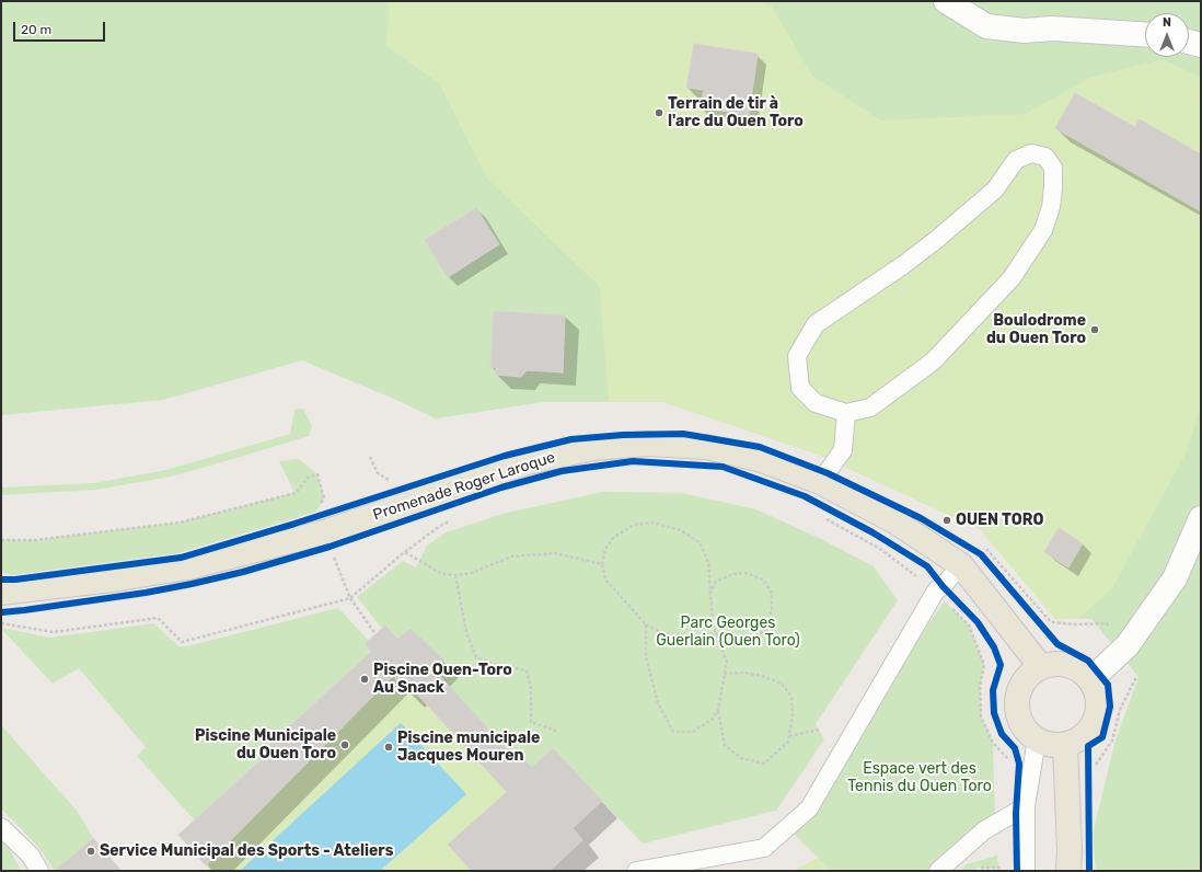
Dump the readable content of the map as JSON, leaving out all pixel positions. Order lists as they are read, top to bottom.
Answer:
{
  "streets": {
    "main road": ["Promenade Roger Laroque"]
  },
  "parks": ["Parc Georges Guerlain (Ouen Toro)", "Espace vert des Tennis du Ouen Toro"],
  "places": [
    "Terrain de tir à l'arc du Ouen Toro",
    "Boulodrome du Ouen Toro",
    "OUEN TORO",
    "Piscine Ouen-Toro Au Snack",
    "Piscine Municipale du Ouen Toro",
    "Piscine municipale Jacques Mouren",
    "Service Municipal des Sports - Ateliers"
  ],
  "scale_bar": "20 m",
  "north": "top"
}
